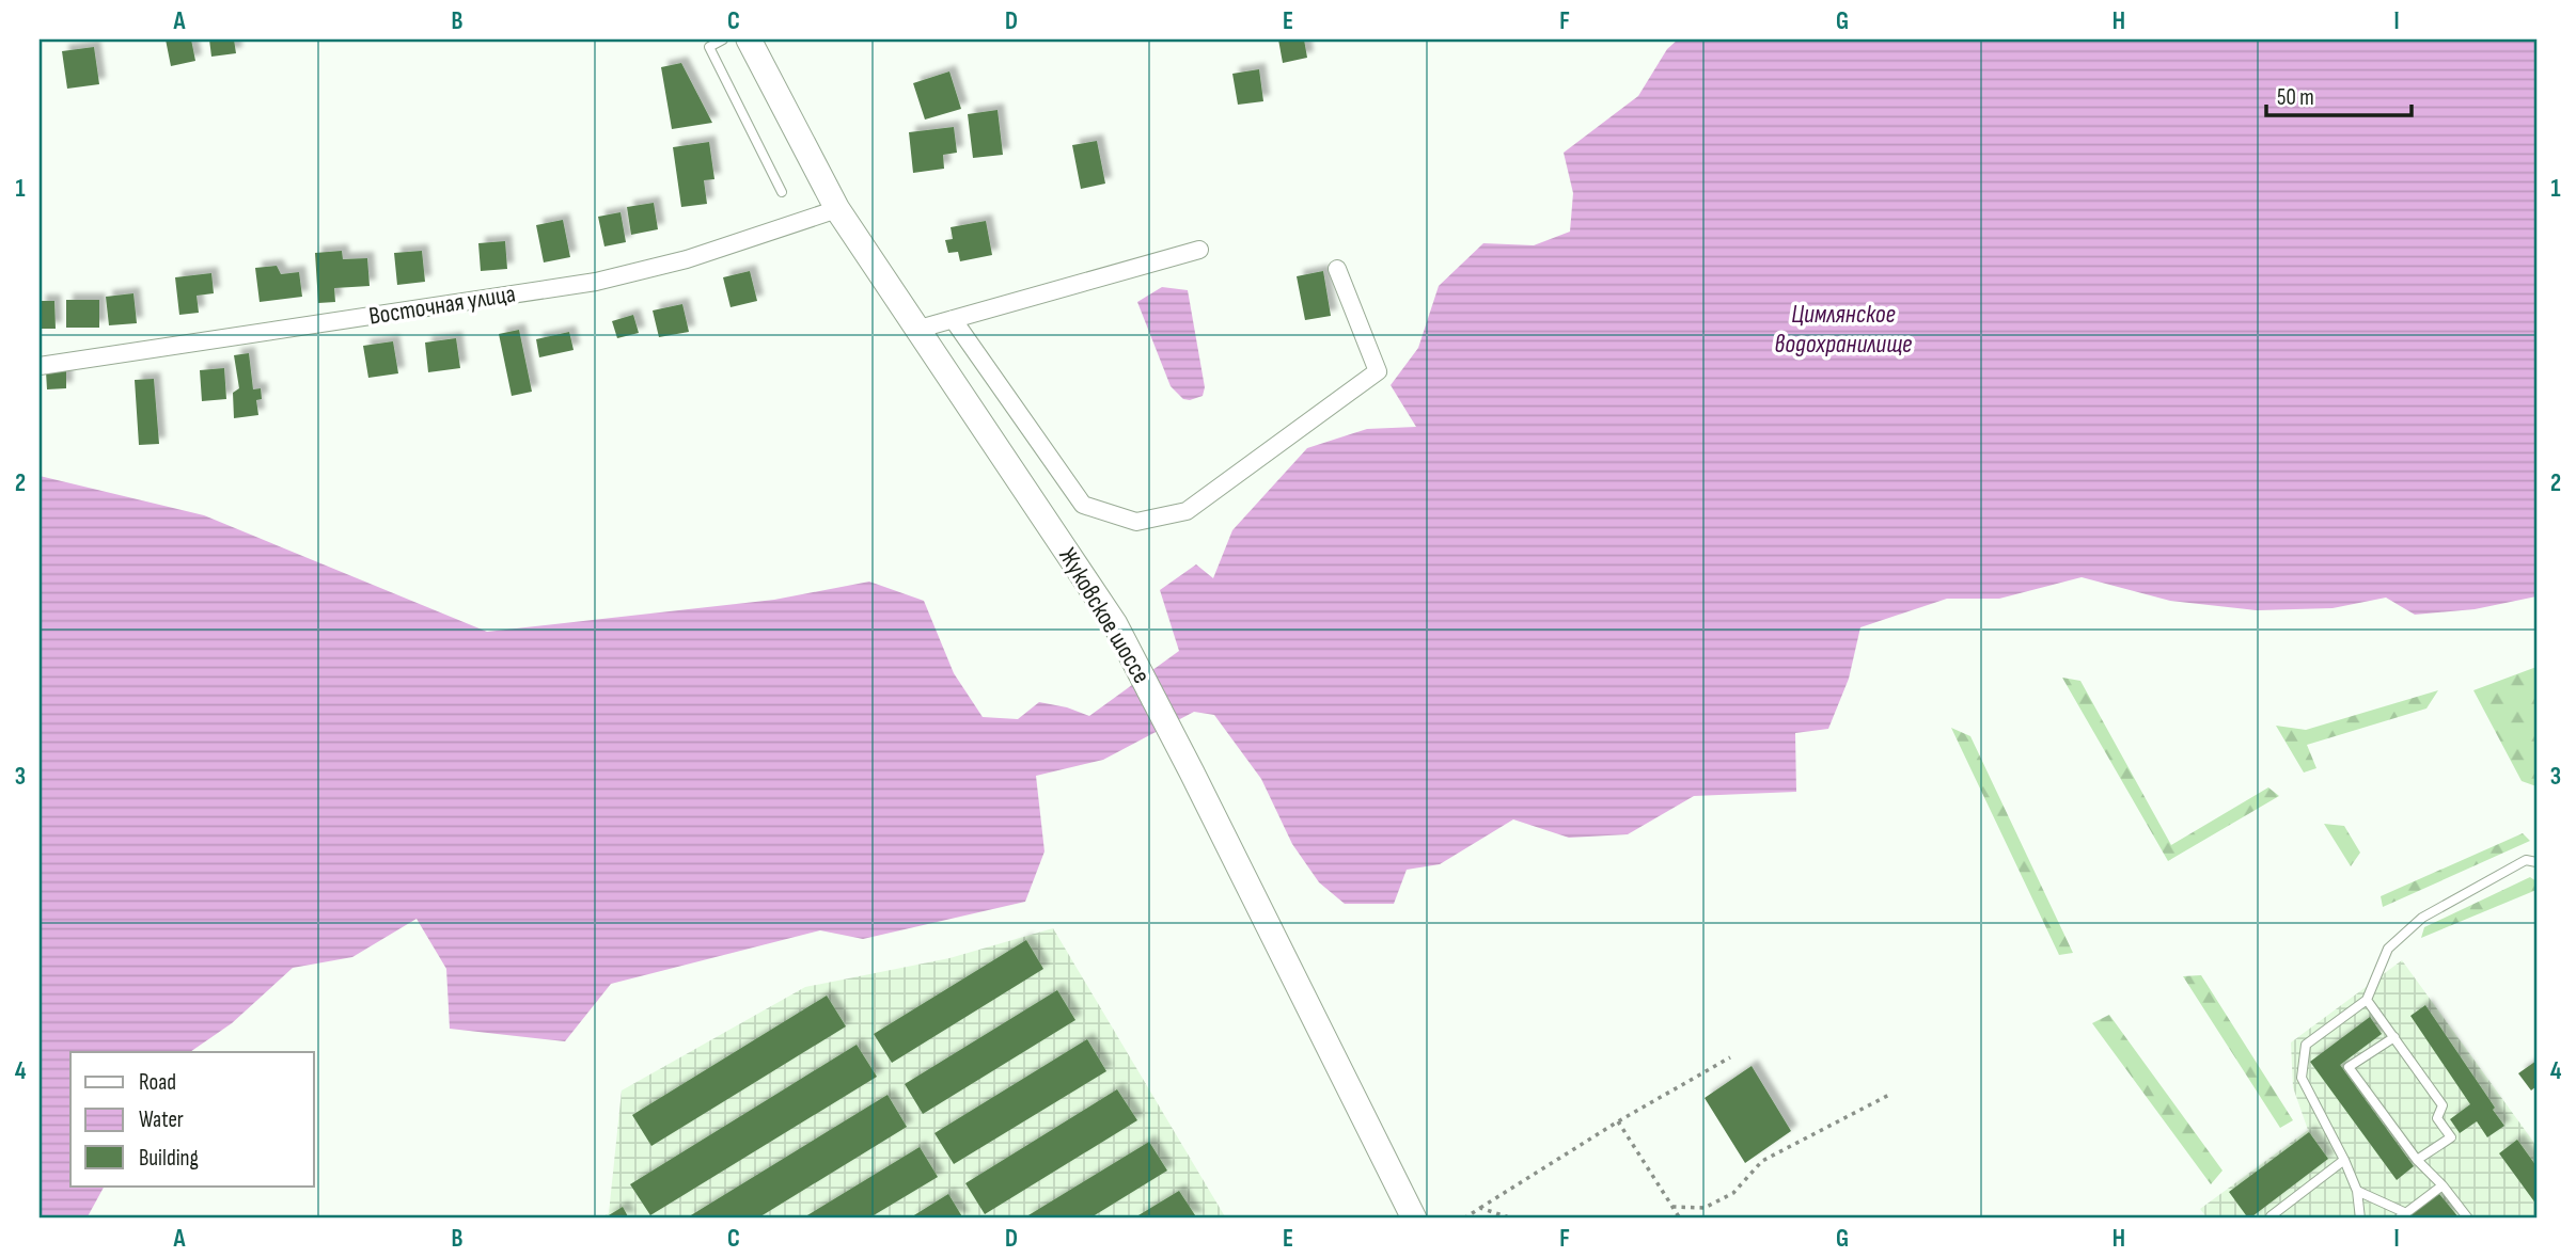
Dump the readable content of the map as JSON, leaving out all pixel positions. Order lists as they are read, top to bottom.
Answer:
{
  "streets": {
    "main road": ["Жуковское шоссе"],
    "street": ["Восточная улица"]
  },
  "crossings": [
    ["Восточная улица", "Жуковское шоссе"]
  ],
  "water": ["Цимлянское водохранилище"],
  "legend": ["Road", "Water", "Building"],
  "scale_bar": "50 m",
  "grid": {
    "columns": [
      "A",
      "B",
      "C",
      "D",
      "E",
      "F",
      "G",
      "H",
      "I"
    ],
    "rows": [
      "1",
      "2",
      "3",
      "4"
    ]
  }
}
